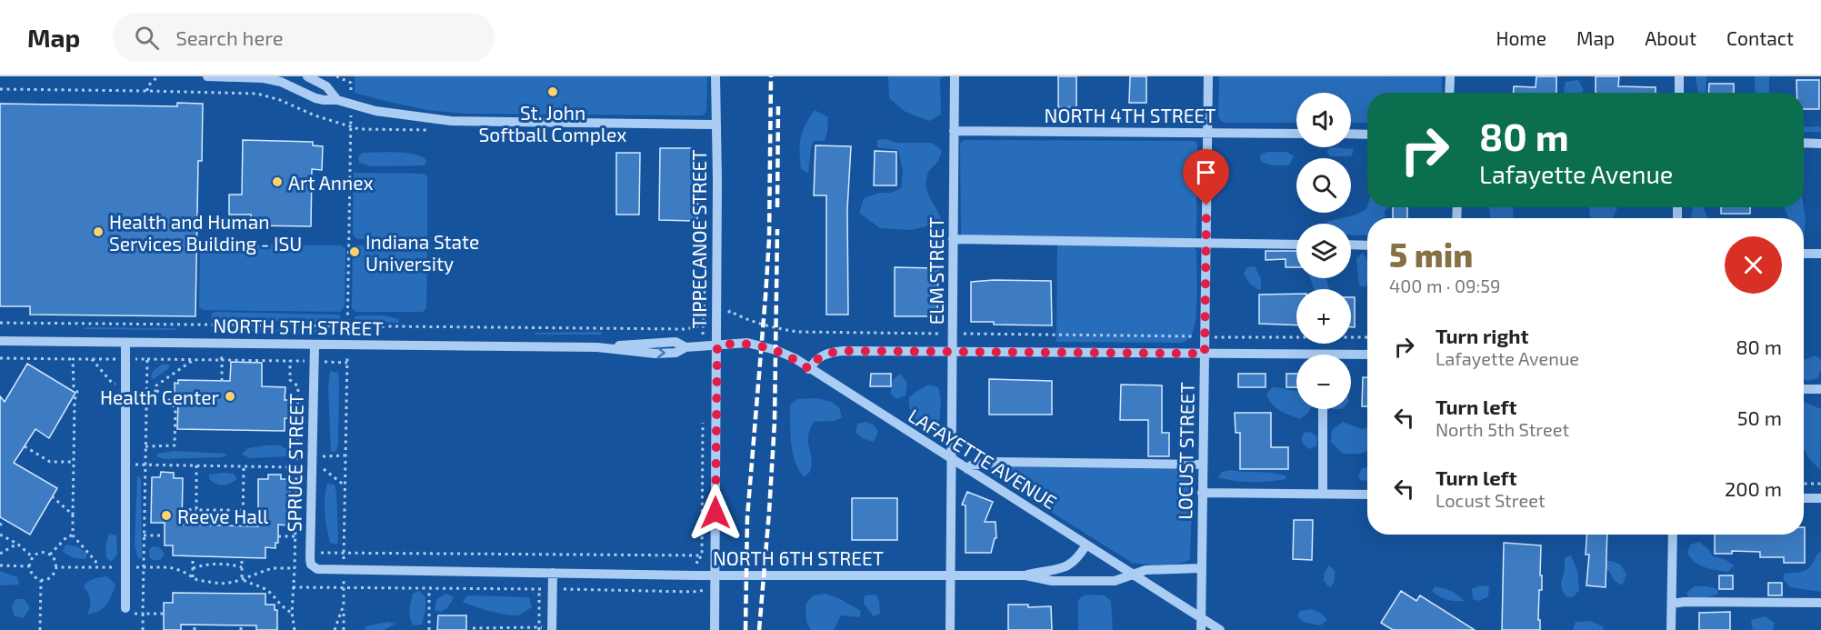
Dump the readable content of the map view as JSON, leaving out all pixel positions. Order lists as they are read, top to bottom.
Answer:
{
  "streets": {
    "street": [
      "NORTH 4TH STREET",
      "TIPPECANOE STREET",
      "ELM STREET",
      "NORTH 5TH STREET",
      "LOCUST STREET",
      "LAFAYETTE AVENUE",
      "SPRUCE STREET",
      "NORTH 6TH STREET"
    ]
  },
  "crossings": [
    ["NORTH 4TH STREET", "ELM STREET"],
    ["NORTH 4TH STREET", "LOCUST STREET"],
    ["TIPPECANOE STREET", "NORTH 5TH STREET"],
    ["TIPPECANOE STREET", "LAFAYETTE AVENUE"],
    ["TIPPECANOE STREET", "NORTH 6TH STREET"],
    ["ELM STREET", "LAFAYETTE AVENUE"],
    ["ELM STREET", "NORTH 6TH STREET"],
    ["NORTH 5TH STREET", "LAFAYETTE AVENUE"],
    ["NORTH 5TH STREET", "SPRUCE STREET"],
    ["LOCUST STREET", "LAFAYETTE AVENUE"],
    ["LOCUST STREET", "NORTH 6TH STREET"],
    ["LAFAYETTE AVENUE", "NORTH 6TH STREET"],
    ["SPRUCE STREET", "NORTH 6TH STREET"]
  ],
  "places": [
    "St. John Softball Complex",
    "Art Annex",
    "Health and Human Services Building - ISU",
    "Indiana State University",
    "Health Center",
    "Reeve Hall"
  ],
  "page": {
    "header": "Map",
    "search": "Search here",
    "nav": [
      "Home",
      "Map",
      "About",
      "Contact"
    ],
    "map_buttons": ["+", "−"],
    "turn": ["80 m", "Lafayette Avenue"],
    "heading": ["5 min", "400 m · 09:59"],
    "list": [
      {
        "name": "Turn right",
        "note": "Lafayette Avenue",
        "value": "80 m"
      },
      {
        "name": "Turn left",
        "note": "North 5th Street",
        "value": "50 m"
      },
      {
        "name": "Turn left",
        "note": "Locust Street",
        "value": "200 m"
      }
    ]
  }
}
